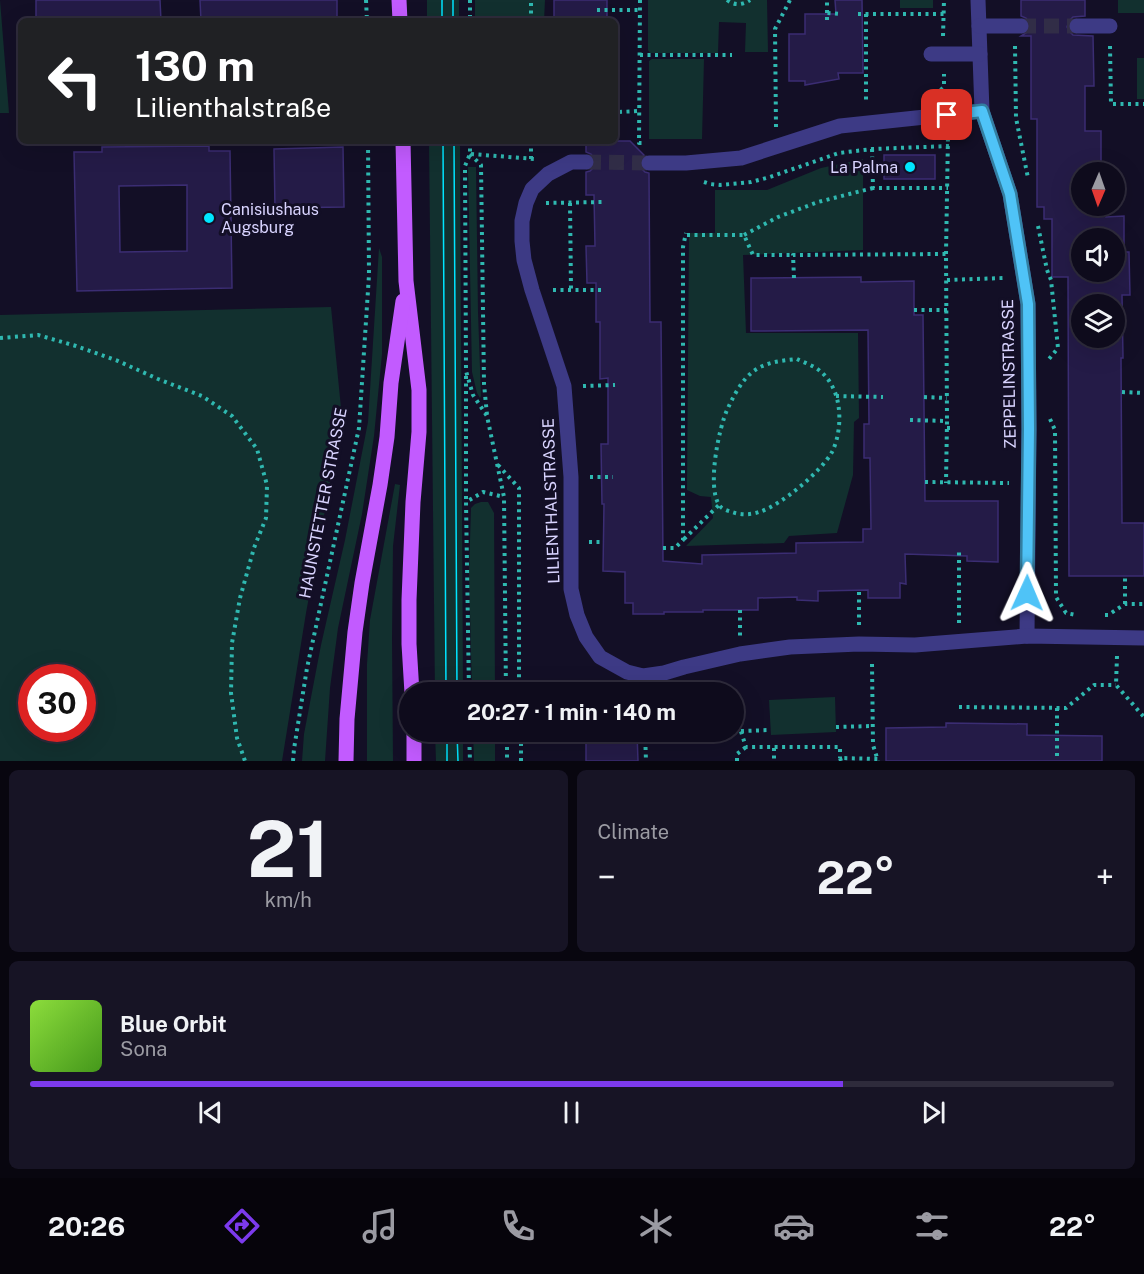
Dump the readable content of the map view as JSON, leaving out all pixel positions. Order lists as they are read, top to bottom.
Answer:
{
  "streets": {
    "street": ["ZEPPELINSTRASSE", "LILIENTHALSTRASSE"],
    "path": ["HAUNSTETTER STRASSE"]
  },
  "crossings": [
    ["ZEPPELINSTRASSE", "LILIENTHALSTRASSE"]
  ],
  "places": ["La Palma", "Canisiushaus Augsburg"],
  "north": "bottom",
  "page": {
    "turn": ["130 m", "Lilienthalstraße"],
    "limit": "30",
    "trip": "20:27 · 1 min · 140 m",
    "tile": [
      ["21", "km/h"],
      "Climate"
    ],
    "heat": ["−", "22°", "+"],
    "song": ["Blue Orbit", "Sona"],
    "tabs": ["20:26", "22°"]
  }
}
